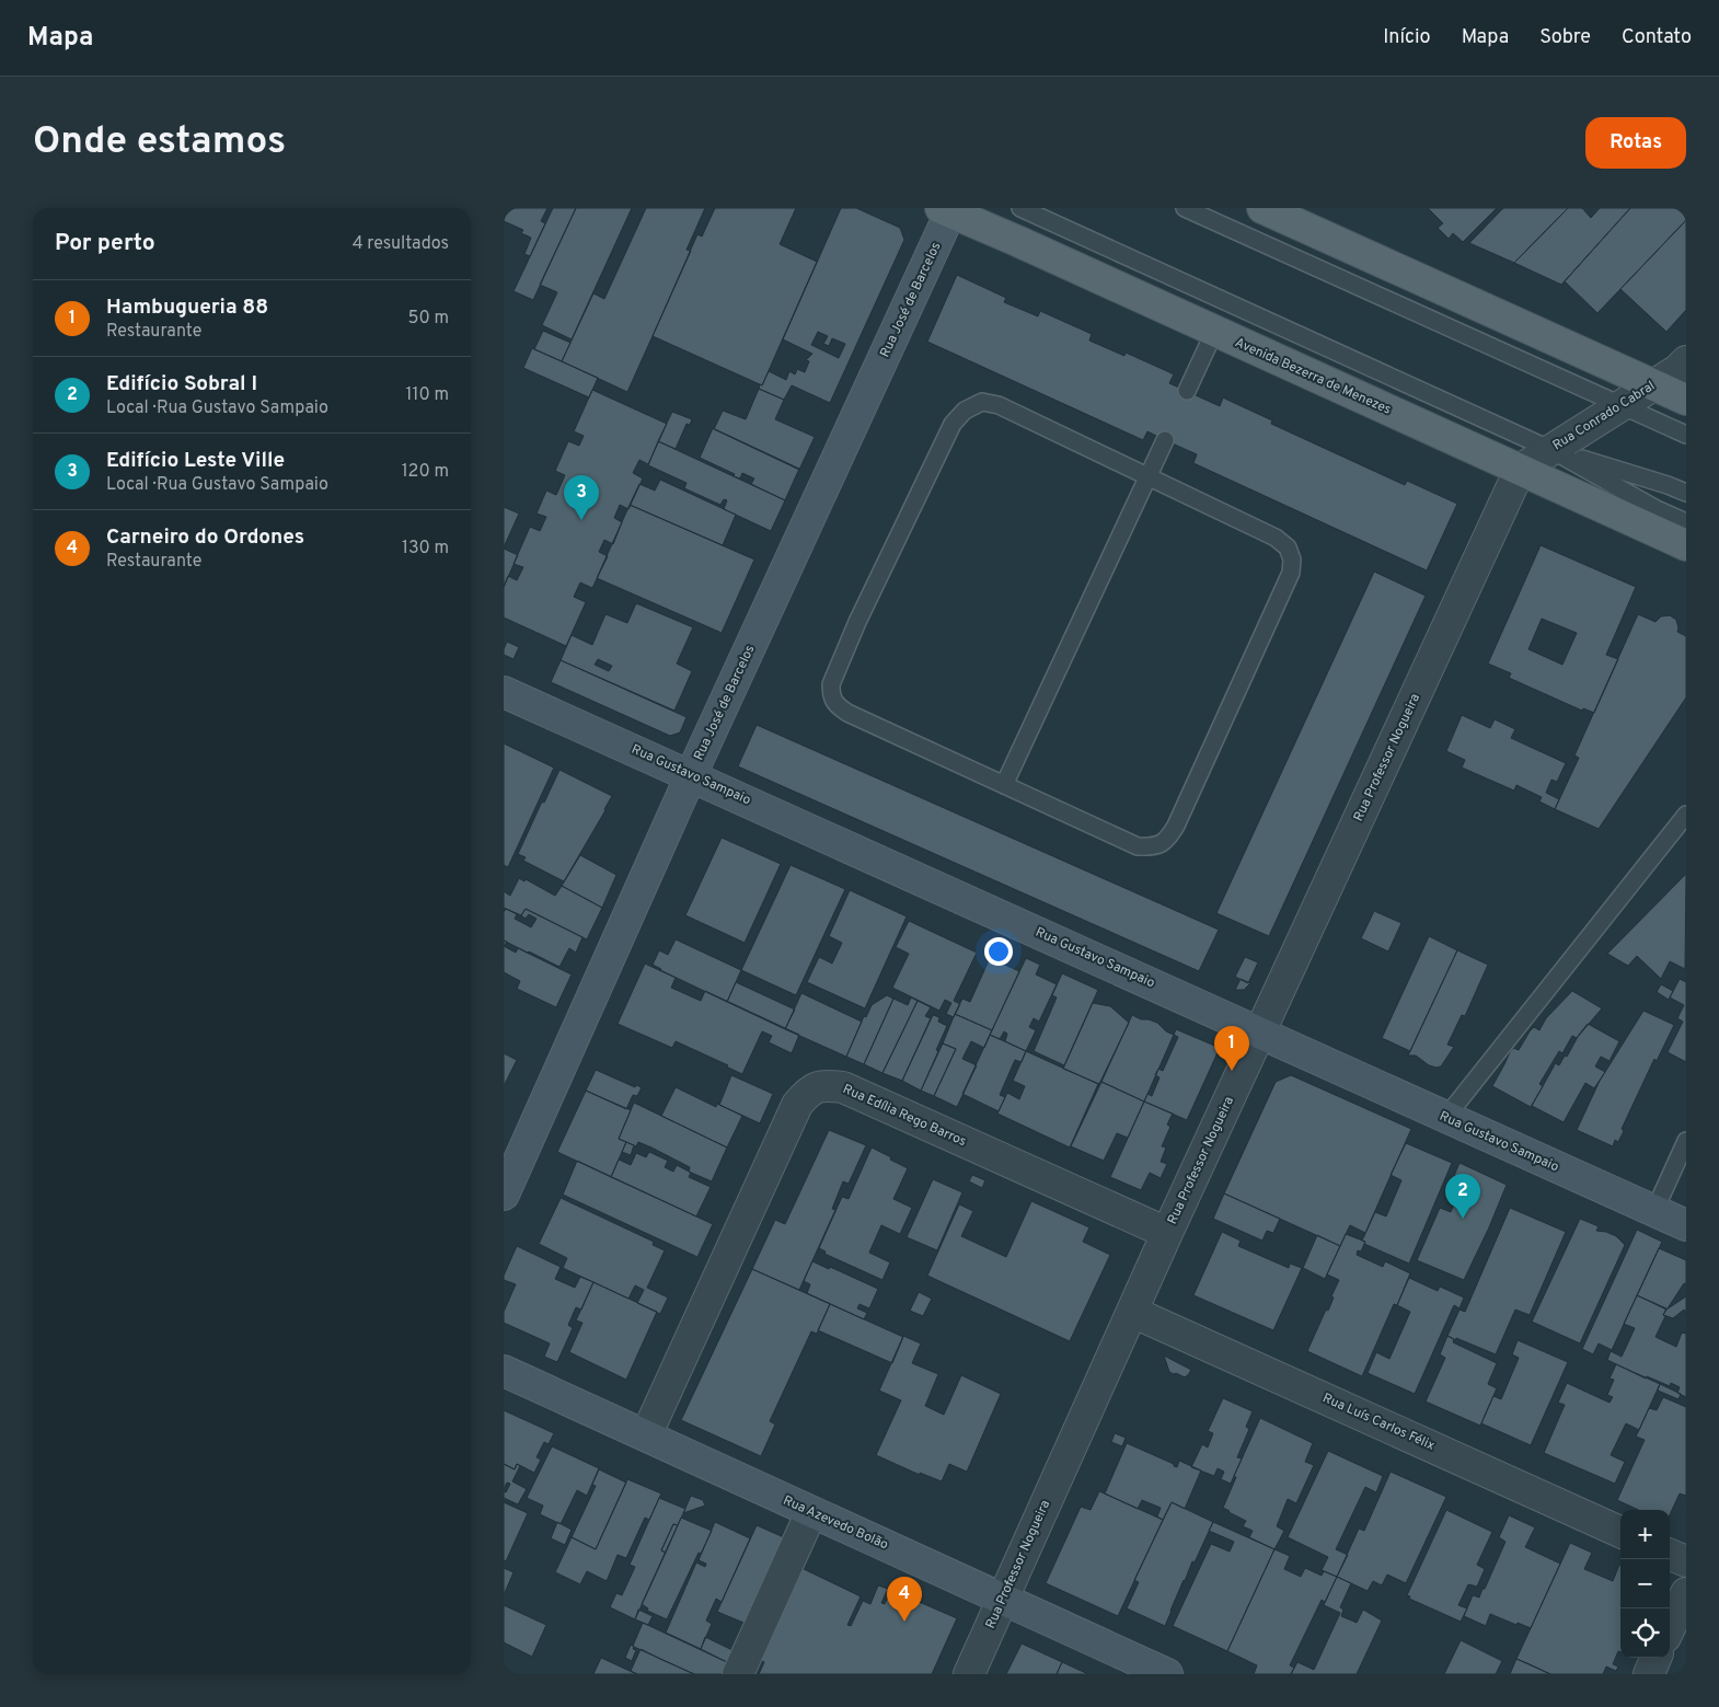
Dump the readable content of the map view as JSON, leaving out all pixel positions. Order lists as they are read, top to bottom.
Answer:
{
  "streets": {
    "main road": ["Avenida Bezerra de Menezes"],
    "street": [
      "Rua José de Barcelos",
      "Rua Conrado Cabral",
      "Rua Professor Nogueira",
      "Rua Gustavo Sampaio",
      "Rua Edília Rego Barros",
      "Rua Luís Carlos Félix",
      "Rua Azevedo Bolão"
    ]
  },
  "crossings": [
    ["Rua José de Barcelos", "Avenida Bezerra de Menezes"],
    ["Rua José de Barcelos", "Rua Gustavo Sampaio"],
    ["Avenida Bezerra de Menezes", "Rua Conrado Cabral"],
    ["Avenida Bezerra de Menezes", "Rua Professor Nogueira"],
    ["Rua Conrado Cabral", "Rua Professor Nogueira"],
    ["Rua Professor Nogueira", "Rua Gustavo Sampaio"],
    ["Rua Professor Nogueira", "Rua Edília Rego Barros"],
    ["Rua Professor Nogueira", "Rua Luís Carlos Félix"],
    ["Rua Professor Nogueira", "Rua Azevedo Bolão"],
    ["Rua Edília Rego Barros", "Rua Azevedo Bolão"]
  ],
  "page": {
    "header": "Mapa",
    "nav": [
      "Início",
      "Mapa",
      "Sobre",
      "Contato"
    ],
    "buttons": "Rotas",
    "title": "Onde estamos",
    "heading": ["Por perto", "4 resultados"],
    "list": [
      {
        "mark": "1",
        "name": "Hambugueria 88",
        "note": "Restaurante",
        "value": "50 m"
      },
      {
        "mark": "2",
        "name": "Edifício Sobral I",
        "note": "Local · Rua Gustavo Sampaio",
        "value": "110 m"
      },
      {
        "mark": "3",
        "name": "Edifício Leste Ville",
        "note": "Local · Rua Gustavo Sampaio",
        "value": "120 m"
      },
      {
        "mark": "4",
        "name": "Carneiro do Ordones",
        "note": "Restaurante",
        "value": "130 m"
      }
    ],
    "pins": [
      "3",
      "1",
      "2",
      "4"
    ],
    "map_buttons": ["+", "−"]
  }
}
